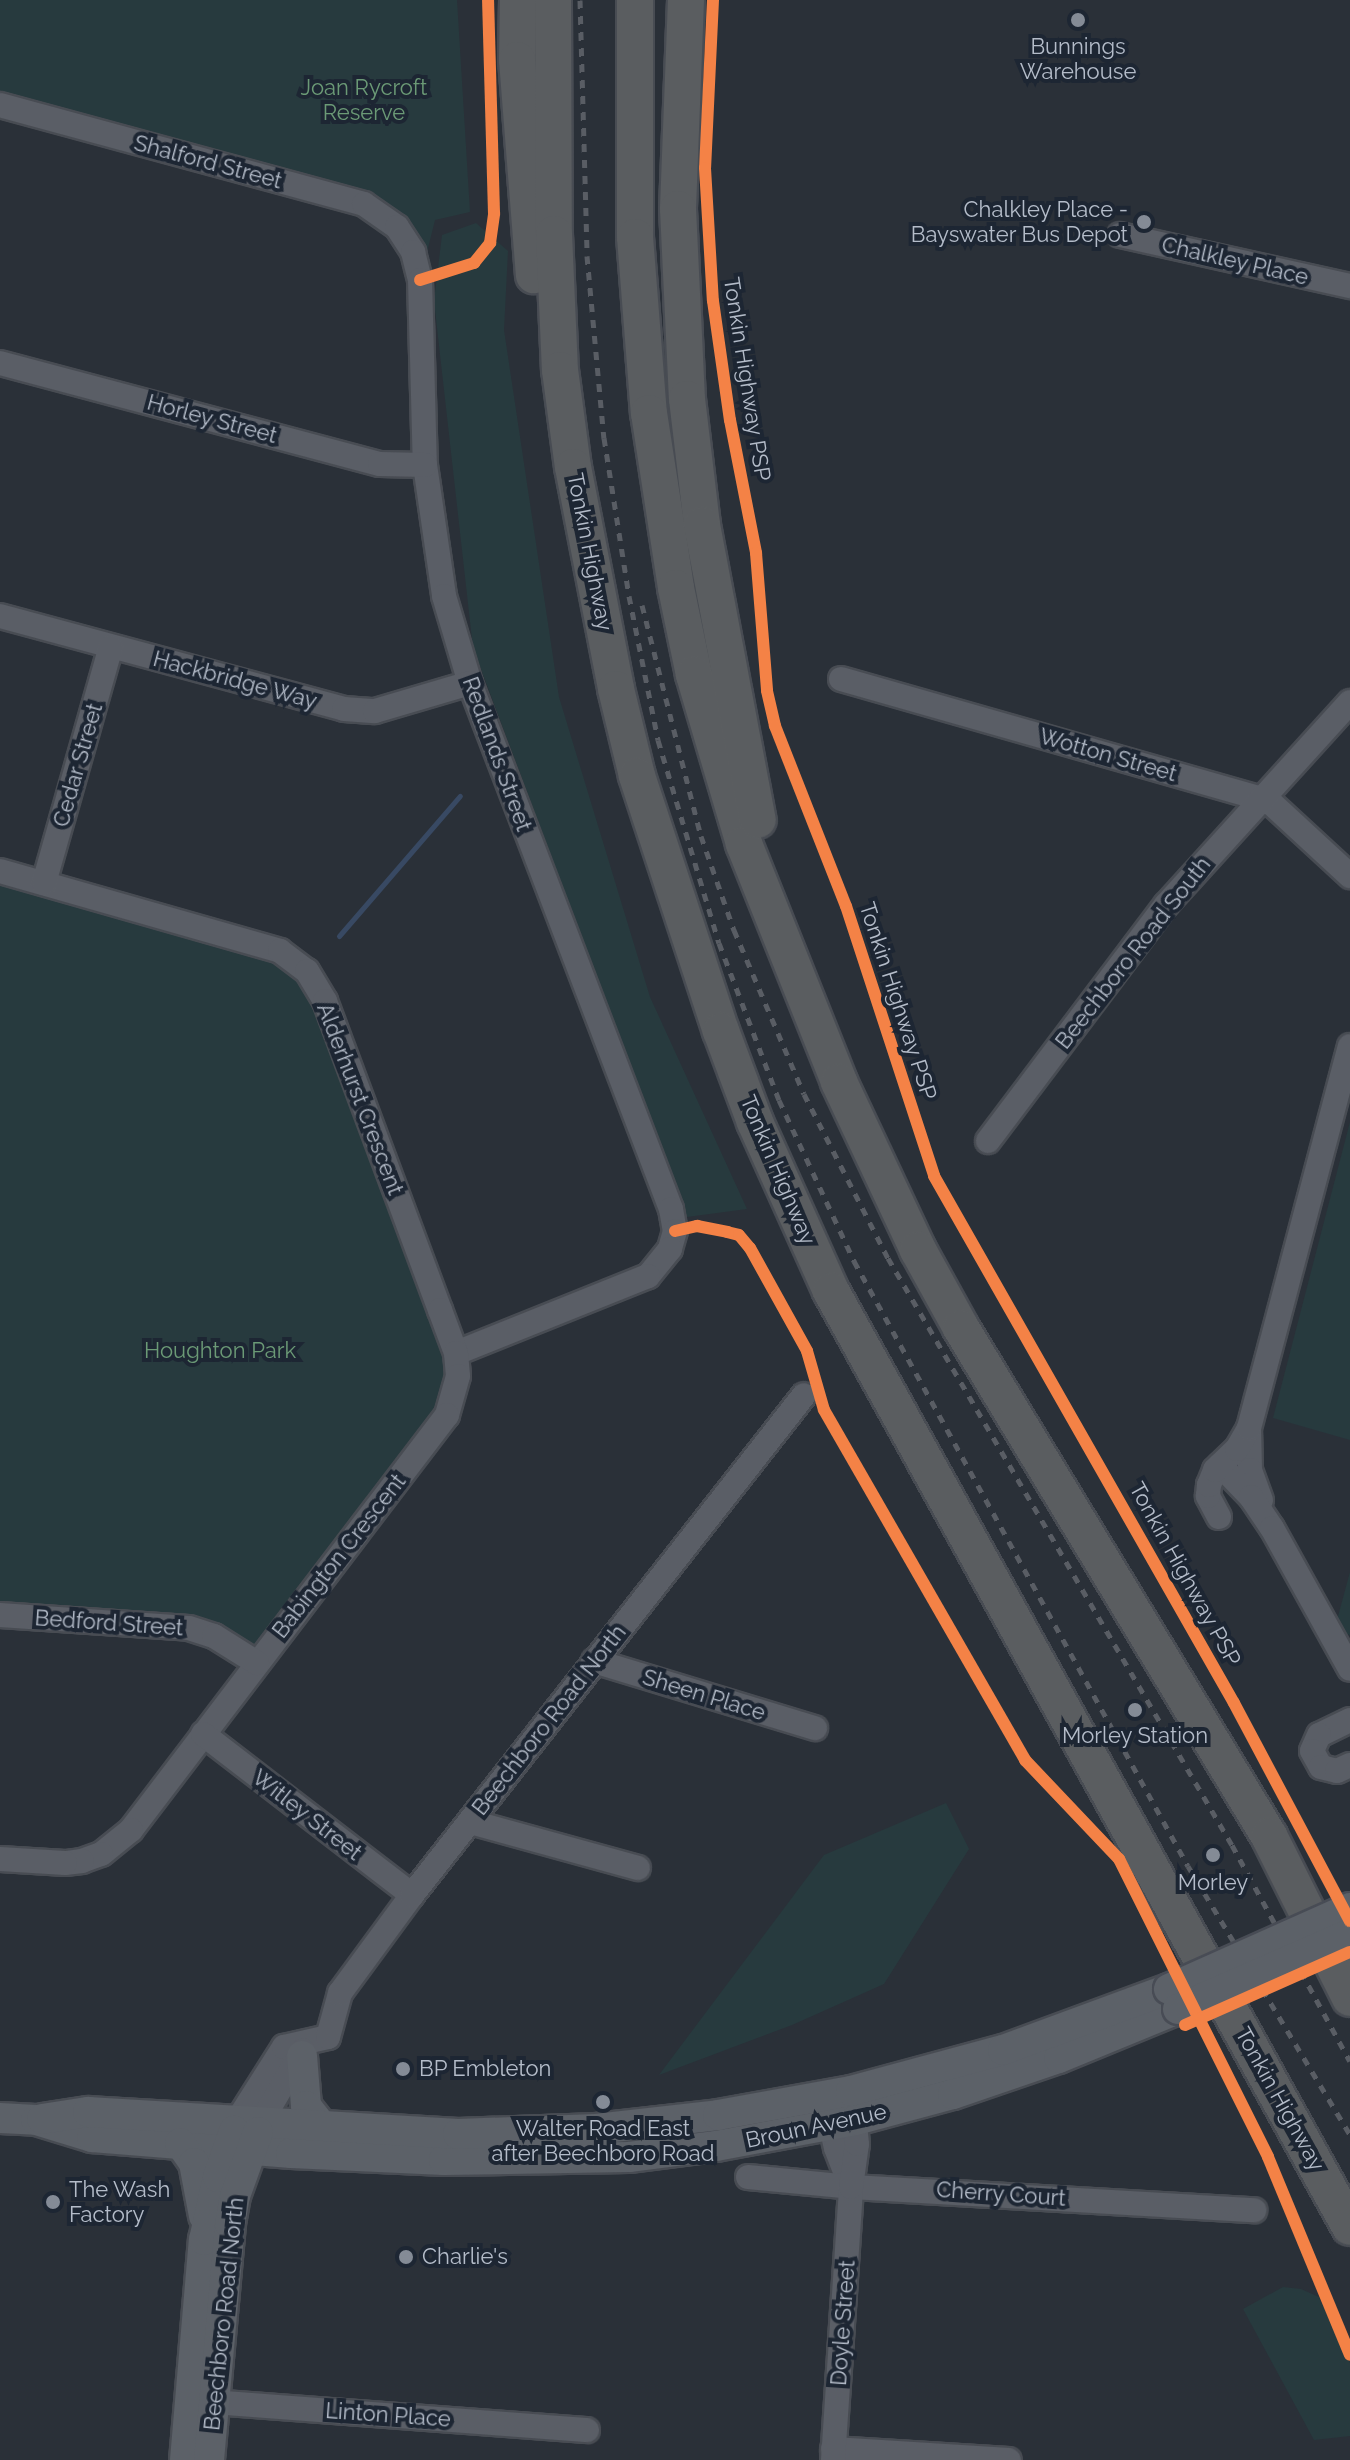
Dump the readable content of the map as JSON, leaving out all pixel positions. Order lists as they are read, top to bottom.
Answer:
{
  "streets": {
    "highway": ["Tonkin Highway"],
    "main road": ["Beechboro Road North", "Broun Avenue"],
    "street": [
      "Shalford Street",
      "Chalkley Place",
      "Horley Street",
      "Hackbridge Way",
      "Redlands Street",
      "Wotton Street",
      "Cedar Street",
      "Beechboro Road South",
      "Alderhurst Crescent",
      "Babington Crescent",
      "Bedford Street",
      "Sheen Place",
      "Witley Street",
      "Cherry Court",
      "Doyle Street",
      "Linton Place"
    ],
    "cycle path": ["Tonkin Highway PSP"]
  },
  "crossings": [
    ["Shalford Street", "Redlands Street"],
    ["Horley Street", "Redlands Street"],
    ["Hackbridge Way", "Redlands Street"],
    ["Hackbridge Way", "Cedar Street"],
    ["Redlands Street", "Alderhurst Crescent"],
    ["Redlands Street", "Babington Crescent"],
    ["Wotton Street", "Beechboro Road South"],
    ["Cedar Street", "Alderhurst Crescent"],
    ["Alderhurst Crescent", "Babington Crescent"],
    ["Babington Crescent", "Bedford Street"],
    ["Babington Crescent", "Witley Street"],
    ["Sheen Place", "Beechboro Road North"],
    ["Beechboro Road North", "Witley Street"],
    ["Beechboro Road North", "Broun Avenue"],
    ["Beechboro Road North", "Linton Place"],
    ["Broun Avenue", "Doyle Street"],
    ["Cherry Court", "Doyle Street"]
  ],
  "parks": ["Joan Rycroft Reserve", "Houghton Park"],
  "places": [
    "Bunnings Warehouse",
    "Chalkley Place - Bayswater Bus Depot",
    "Morley Station",
    "Morley",
    "BP Embleton",
    "Walter Road East after Beechboro Road",
    "The Wash Factory",
    "Charlie's"
  ]
}
